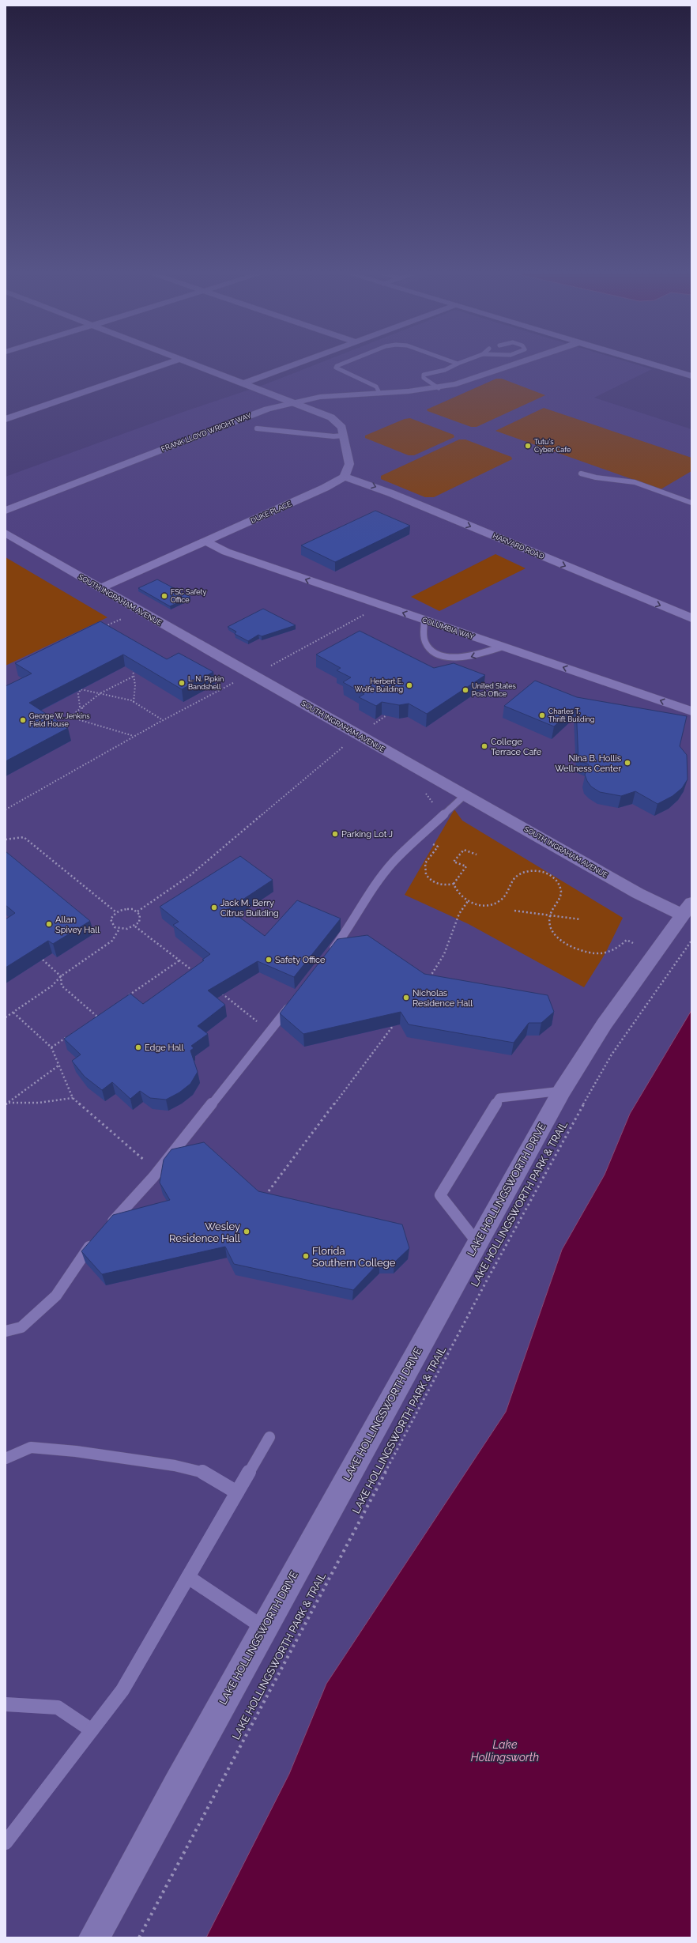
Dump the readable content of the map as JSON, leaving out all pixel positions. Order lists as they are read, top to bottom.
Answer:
{
  "streets": {
    "street": [
      "FRANK LLOYD WRIGHT WAY",
      "DUKE PLACE",
      "HARVARD ROAD",
      "SOUTH INGRAHAM AVENUE",
      "COLUMBIA WAY",
      "LAKE HOLLINGSWORTH DRIVE"
    ],
    "path": ["LAKE HOLLINGSWORTH PARK & TRAIL"]
  },
  "crossings": [
    ["DUKE PLACE", "HARVARD ROAD"],
    ["DUKE PLACE", "SOUTH INGRAHAM AVENUE"],
    ["DUKE PLACE", "COLUMBIA WAY"],
    ["SOUTH INGRAHAM AVENUE", "LAKE HOLLINGSWORTH DRIVE"]
  ],
  "one_way": ["HARVARD ROAD", "COLUMBIA WAY"],
  "water": ["Lake Hollingsworth"],
  "places": [
    "Tutu's Cyber Cafe",
    "FSC Safety Office",
    "L. N. Pipkin Bandshell",
    "Herbert E. Wolfe Building",
    "United States Post Office",
    "Charles T. Thrift Building",
    "George W. Jenkins Field House",
    "College Terrace Cafe",
    "Nina B. Hollis Wellness Center",
    "Parking Lot J",
    "Jack M. Berry Citrus Building",
    "Allan Spivey Hall",
    "Safety Office",
    "Nicholas Residence Hall",
    "Edge Hall",
    "Wesley Residence Hall",
    "Florida Southern College"
  ]
}
